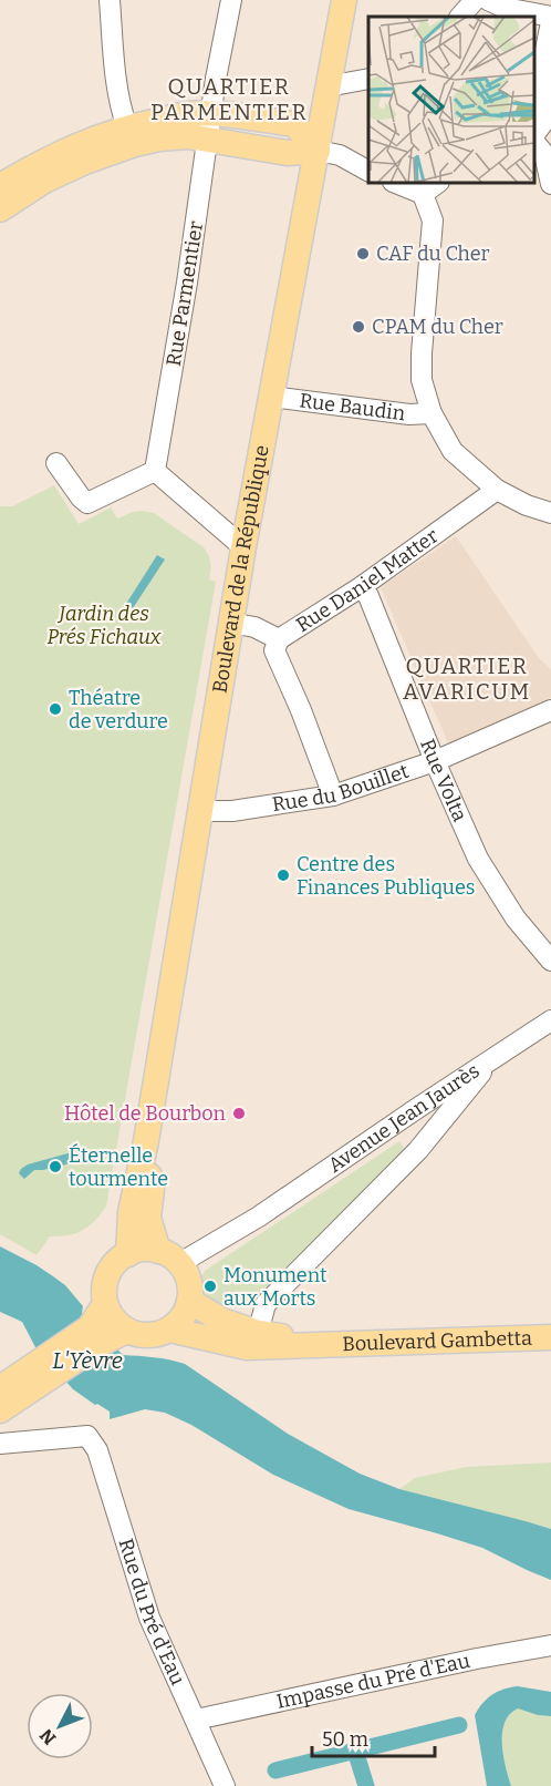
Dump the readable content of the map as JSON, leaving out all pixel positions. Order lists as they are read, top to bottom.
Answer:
{
  "streets": {
    "main road": ["Boulevard de la République", "Boulevard Gambetta"],
    "street": [
      "Rue Parmentier",
      "Rue Baudin",
      "Rue Daniel Matter",
      "Rue Volta",
      "Rue du Bouillet",
      "Avenue Jean Jaurès",
      "Rue du Pré d'Eau",
      "Impasse du Pré d'Eau"
    ]
  },
  "crossings": [
    ["Rue Baudin", "Boulevard de la République"],
    ["Boulevard de la République", "Rue Daniel Matter"],
    ["Boulevard de la République", "Rue du Bouillet"],
    ["Boulevard de la République", "Avenue Jean Jaurès"],
    ["Boulevard de la République", "Boulevard Gambetta"],
    ["Rue Daniel Matter", "Rue Volta"],
    ["Rue Volta", "Rue du Bouillet"],
    ["Avenue Jean Jaurès", "Boulevard Gambetta"],
    ["Rue du Pré d'Eau", "Impasse du Pré d'Eau"]
  ],
  "districts": ["QUARTIER PARMENTIER", "QUARTIER AVARICUM"],
  "water": ["L'Yèvre"],
  "parks": ["Jardin des Prés Fichaux"],
  "places": [
    "CAF du Cher",
    "CPAM du Cher",
    "Théatre de verdure",
    "Centre des Finances Publiques",
    "Hôtel de Bourbon",
    "Éternelle tourmente",
    "Monument aux Morts"
  ],
  "scale_bar": "50 m",
  "north": "bottom left"
}
